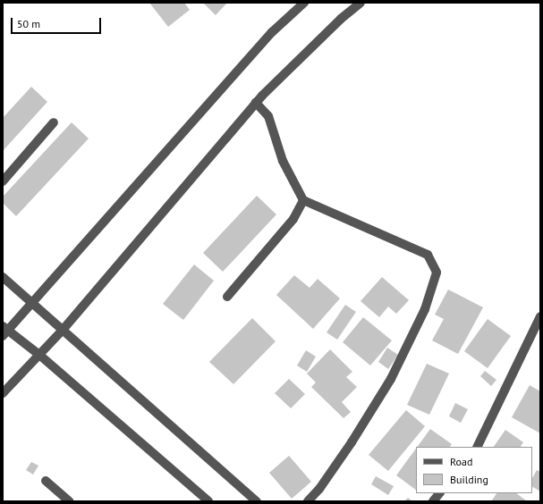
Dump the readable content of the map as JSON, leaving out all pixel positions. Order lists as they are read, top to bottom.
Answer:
{
  "legend": ["Road", "Building"],
  "scale_bar": "50 m"
}
